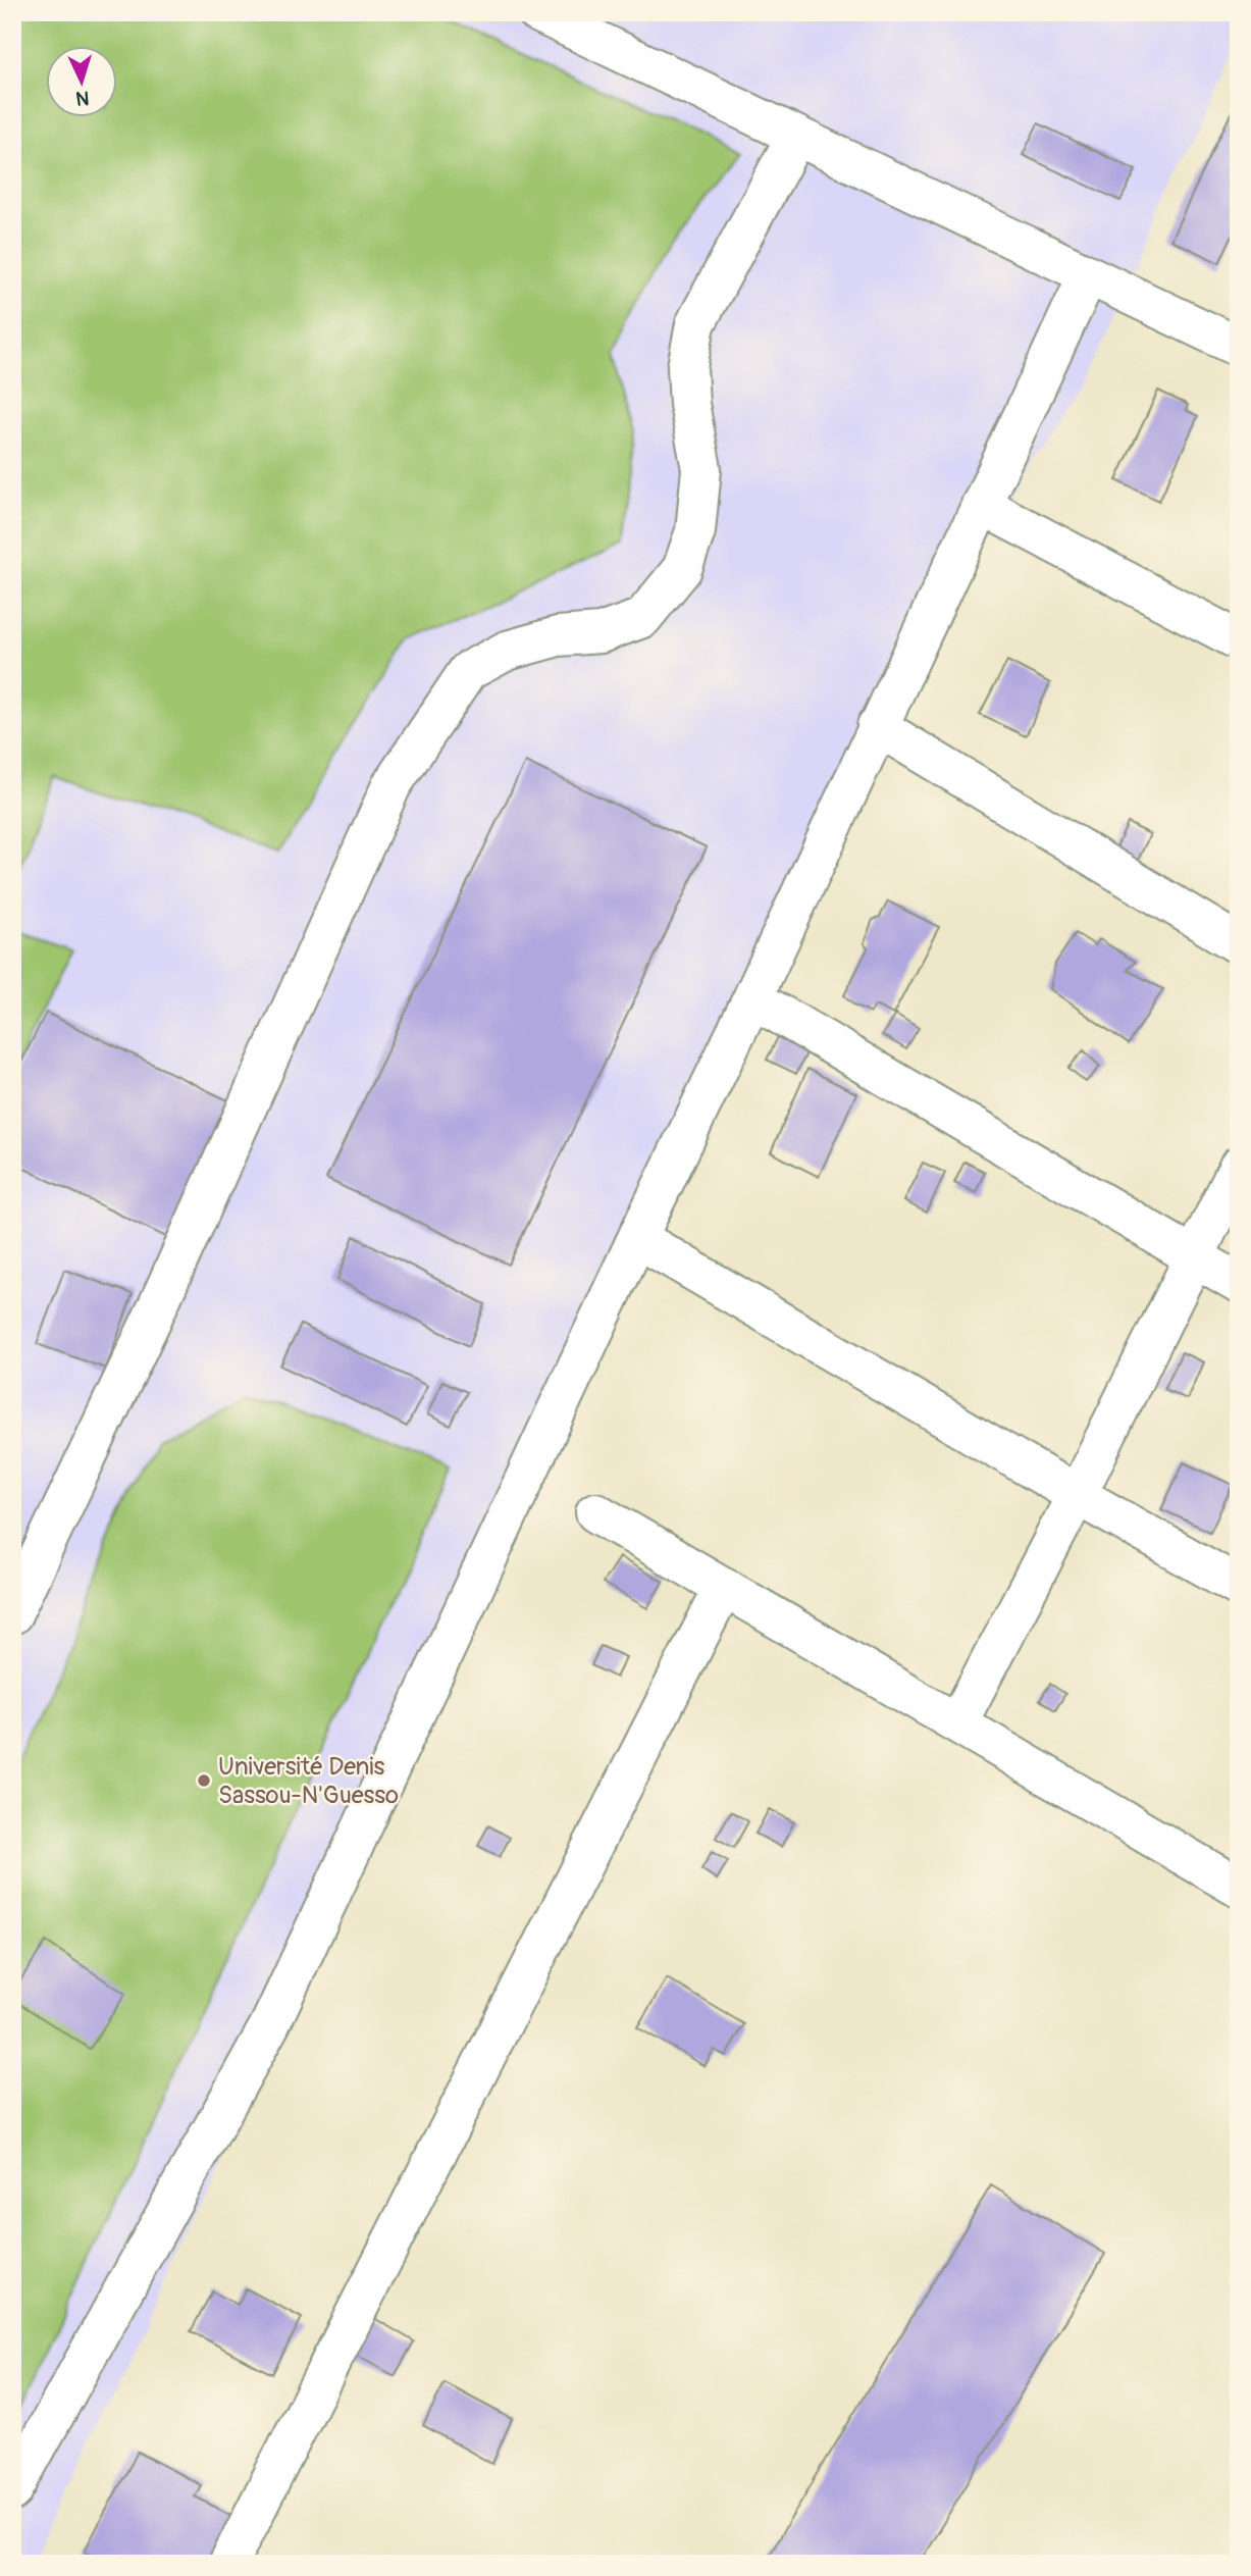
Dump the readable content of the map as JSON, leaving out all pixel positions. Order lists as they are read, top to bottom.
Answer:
{
  "places": ["Université Denis Sassou-N'Guesso"],
  "north": "bottom"
}
